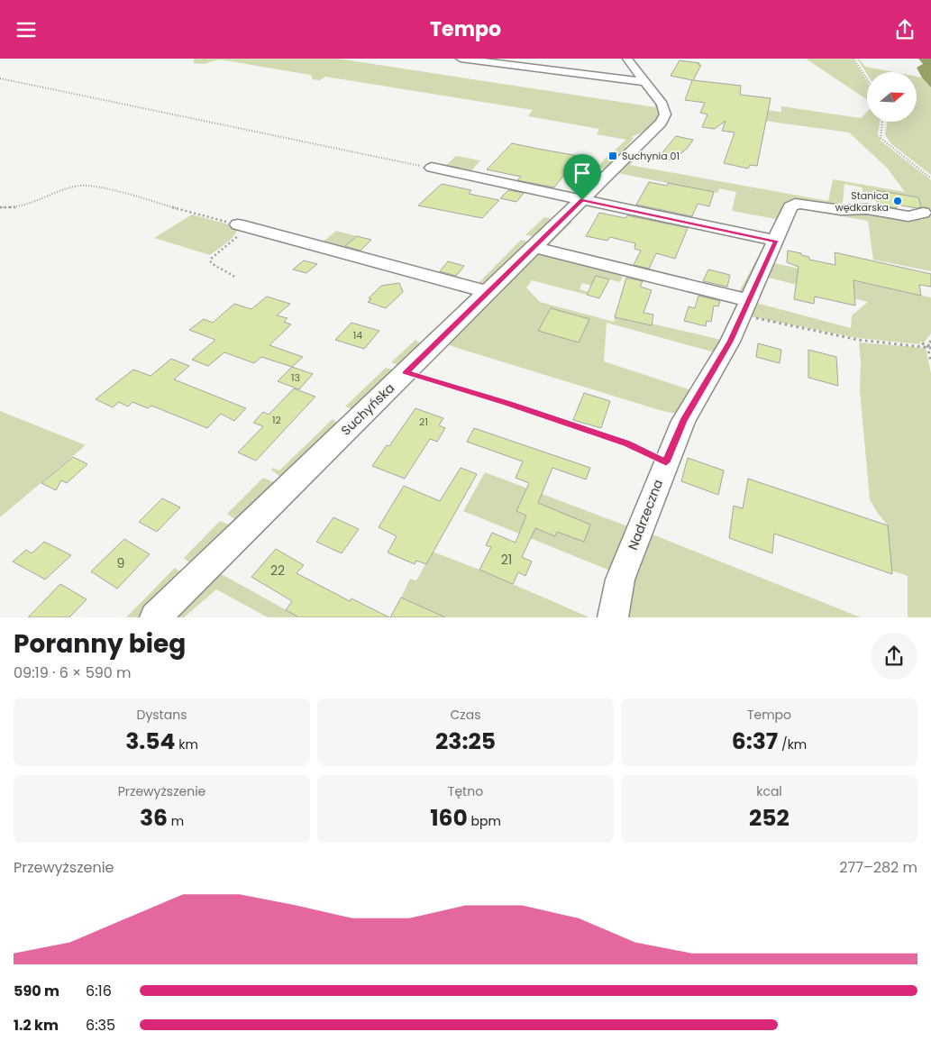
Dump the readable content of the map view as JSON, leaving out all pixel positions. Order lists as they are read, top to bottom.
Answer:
{
  "streets": {
    "street": ["Suchyńska", "Nadrzeczna"]
  },
  "places": {
    "transit": ["Suchynia 01"],
    "other": ["Stanica wędkarska"]
  },
  "house_numbers": [
    "14",
    "13",
    "12",
    "21",
    "21",
    "9",
    "22"
  ],
  "north": "right",
  "page": {
    "header": "Tempo",
    "heading": ["Poranny bieg", "09:19 · 6 × 590 m"],
    "stats": [
      ["Dystans", "3.54 km"],
      ["Czas", "23:25"],
      ["Tempo", "6:37 /km"],
      ["Przewyższenie", "36 m"],
      ["Tętno", "160 bpm"],
      ["kcal", "252"]
    ],
    "chart": ["Przewyższenie", "277–282 m"],
    "list": [
      {
        "name": "590 m",
        "note": "6:16"
      },
      {
        "name": "1.2 km",
        "note": "6:35"
      }
    ]
  }
}
